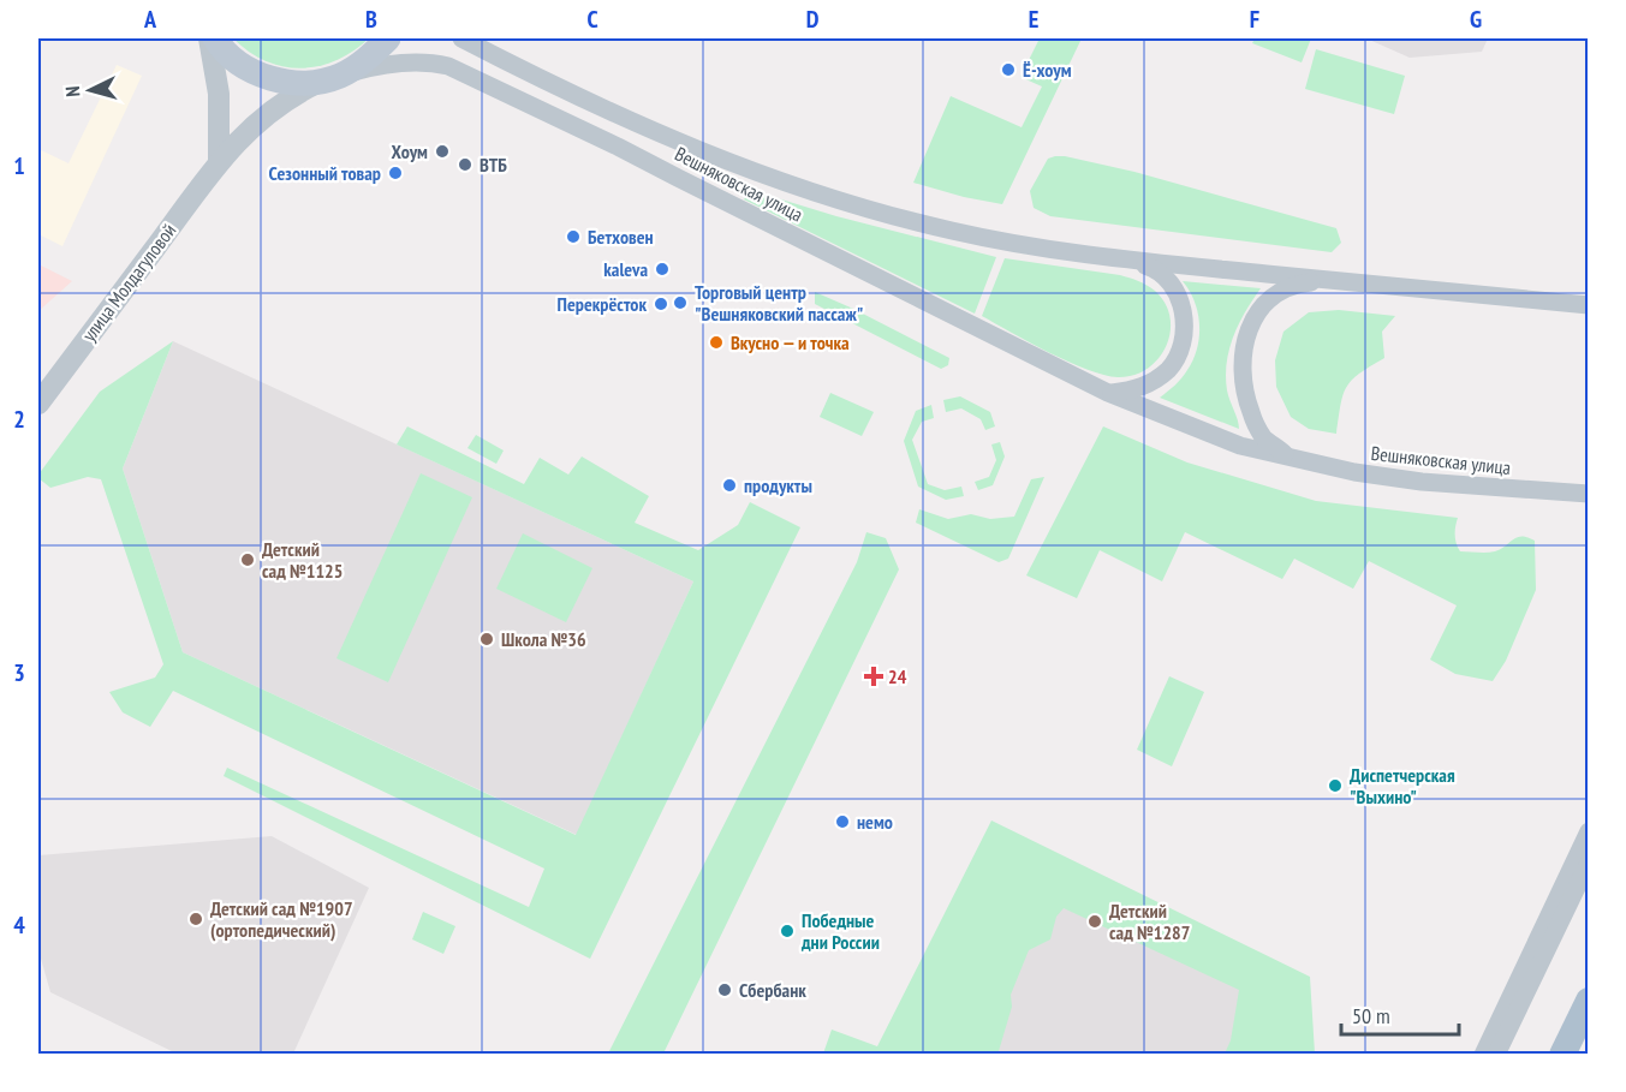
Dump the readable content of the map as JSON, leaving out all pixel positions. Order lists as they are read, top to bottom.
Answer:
{
  "streets": {
    "street": ["Вешняковская улица", "улица Молдагуловой"]
  },
  "crossings": [
    ["Вешняковская улица", "улица Молдагуловой"]
  ],
  "places": {
    "other": [
      "Ё-хоум",
      "Хоум",
      "ВТБ",
      "Сезонный товар",
      "Бетховен",
      "kaleva",
      "Торговый центр \"Вешняковский пассаж\"",
      "Перекрёсток",
      "Вкусно — и точка",
      "продукты",
      "Детский сад №1125",
      "Школа №36",
      "Диспетчерская \"Выхино\"",
      "немо",
      "Детский сад №1907 (ортопедический)",
      "Детский сад №1287",
      "Победные дни России",
      "Сбербанк"
    ],
    "health": ["24"]
  },
  "scale_bar": "50 m",
  "north": "left",
  "grid": {
    "columns": [
      "A",
      "B",
      "C",
      "D",
      "E",
      "F",
      "G"
    ],
    "rows": [
      "1",
      "2",
      "3",
      "4"
    ]
  }
}
